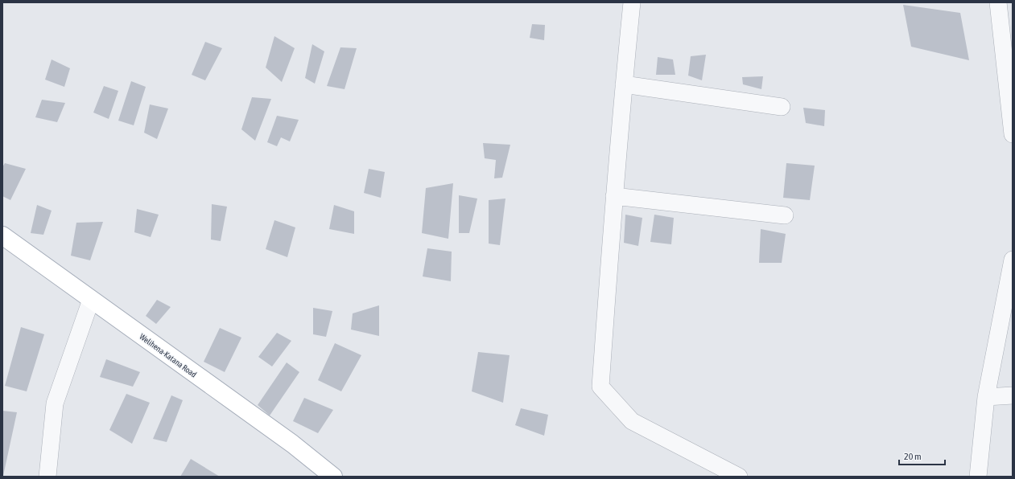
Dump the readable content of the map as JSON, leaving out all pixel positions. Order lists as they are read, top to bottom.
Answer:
{
  "streets": {
    "main road": ["Welihena-Katana Road"]
  },
  "scale_bar": "20 m"
}
